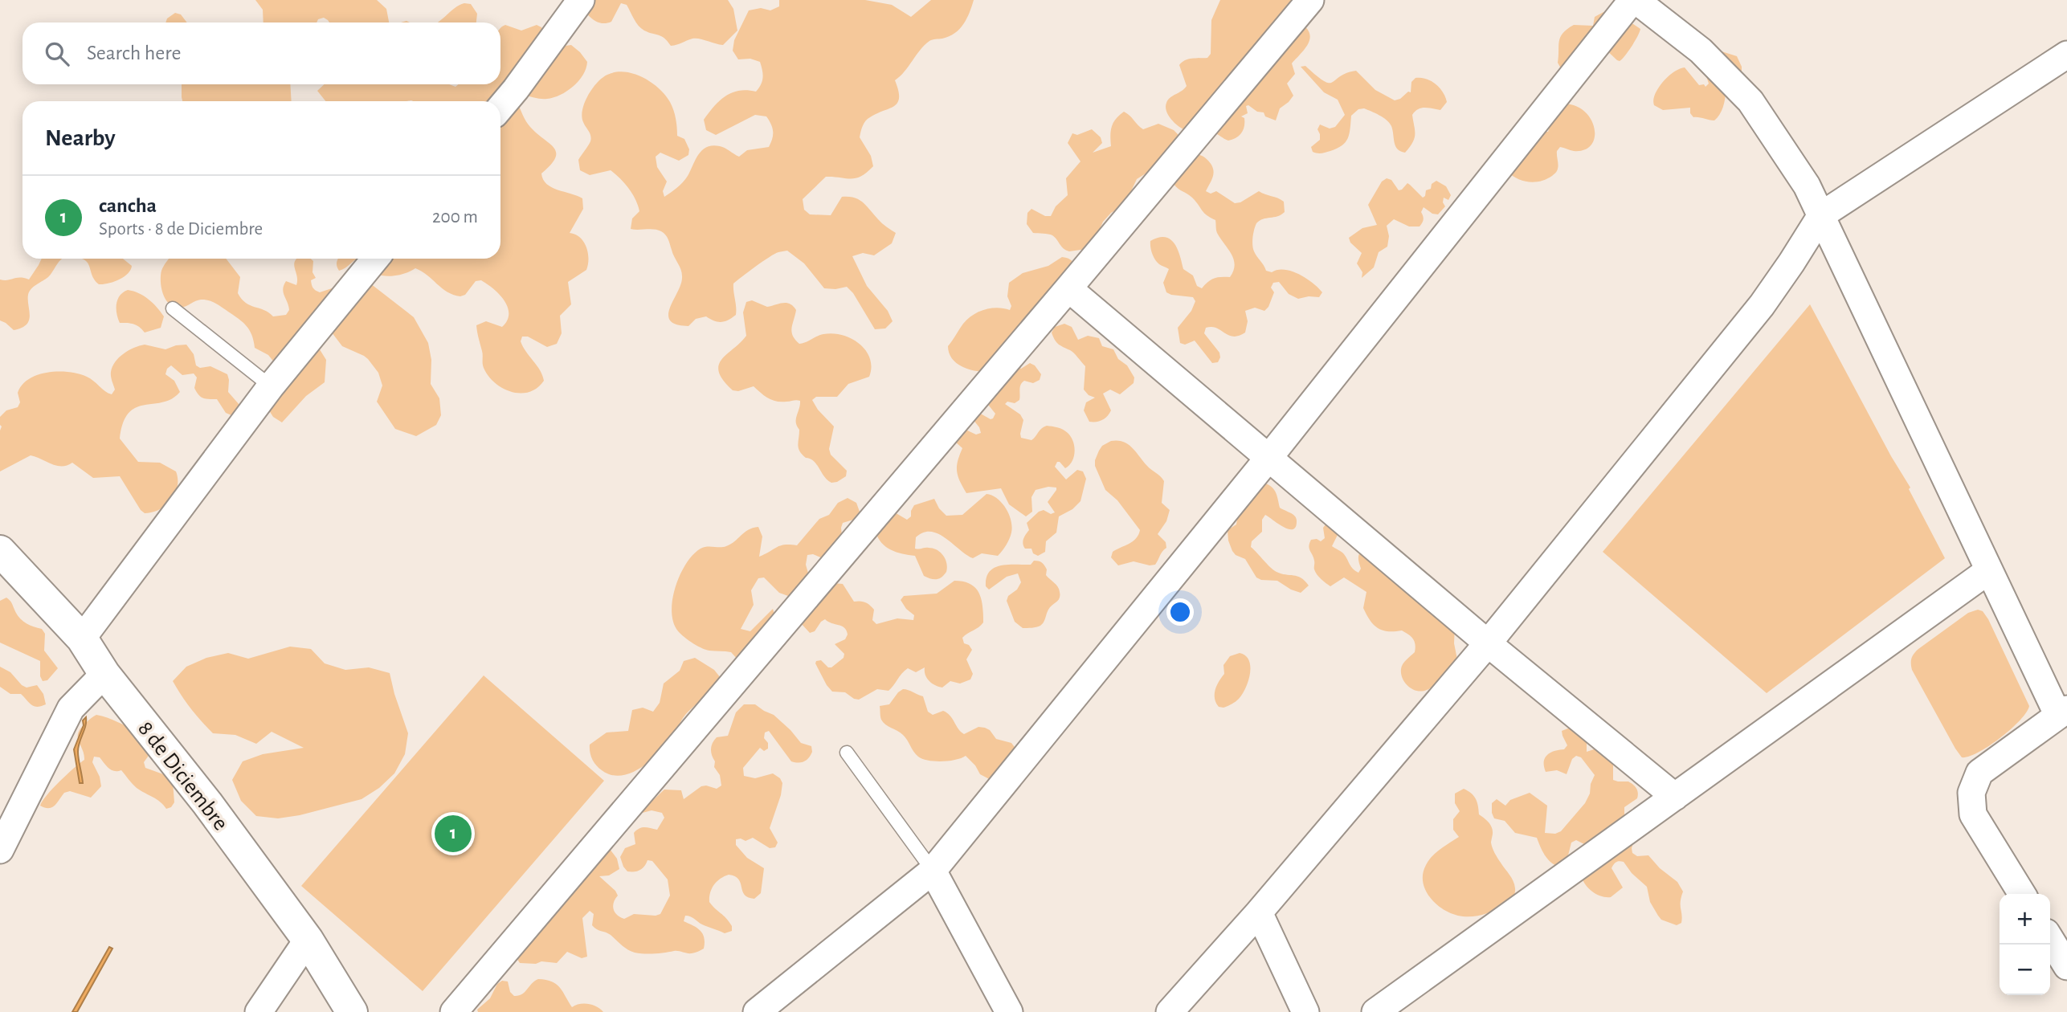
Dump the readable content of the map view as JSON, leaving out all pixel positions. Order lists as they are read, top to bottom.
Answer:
{
  "streets": {
    "street": ["8 de Diciembre"]
  },
  "page": {
    "search": "Search here",
    "heading": "Nearby",
    "list": [
      {
        "mark": "1",
        "name": "cancha",
        "note": "Sports · 8 de Diciembre",
        "value": "200 m"
      }
    ],
    "pins": "1",
    "map_buttons": ["+", "−"]
  }
}
